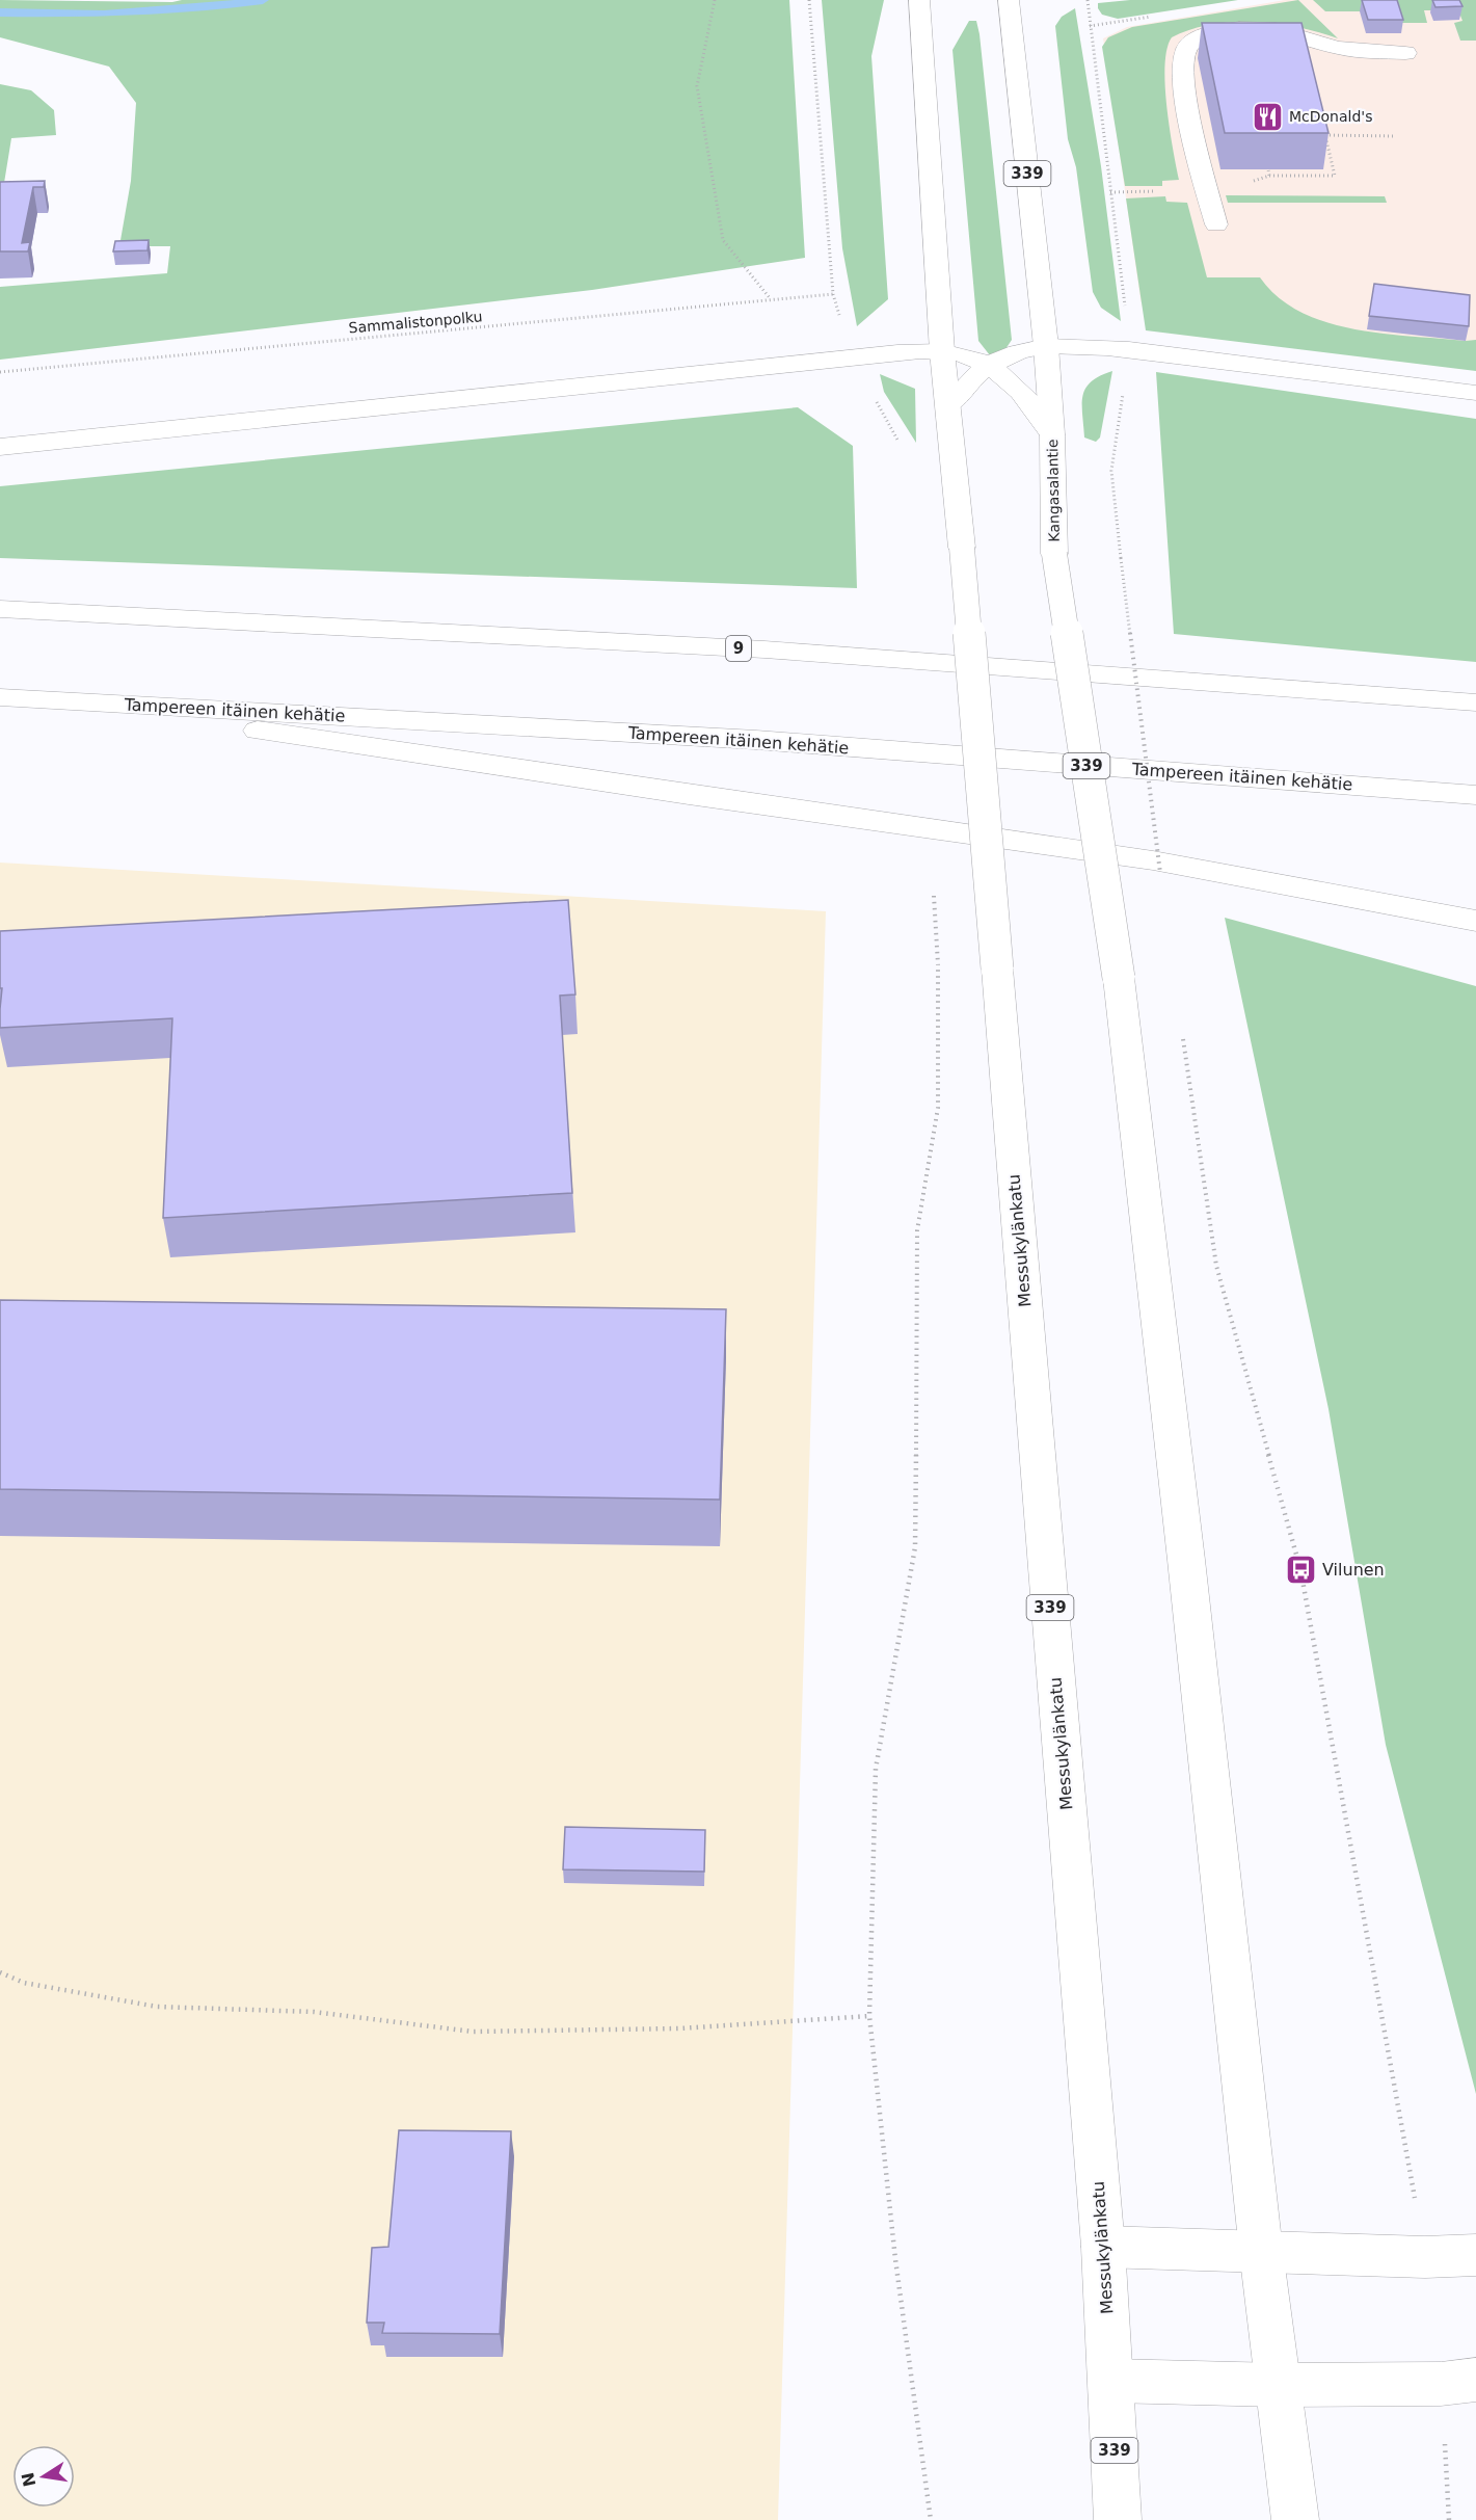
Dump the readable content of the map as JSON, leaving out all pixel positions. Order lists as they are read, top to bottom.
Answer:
{
  "streets": {
    "main road": [
      "339",
      "Kangasalantie",
      "9",
      "Tampereen itäinen kehätie",
      "Messukylänkatu"
    ],
    "path": ["Sammalistonpolku"]
  },
  "crossings": [
    ["339", "Kangasalantie"],
    ["339", "Messukylänkatu"]
  ],
  "places": {
    "restaurant": ["McDonald's"],
    "bus stop": ["Vilunen"]
  },
  "north": "left"
}
